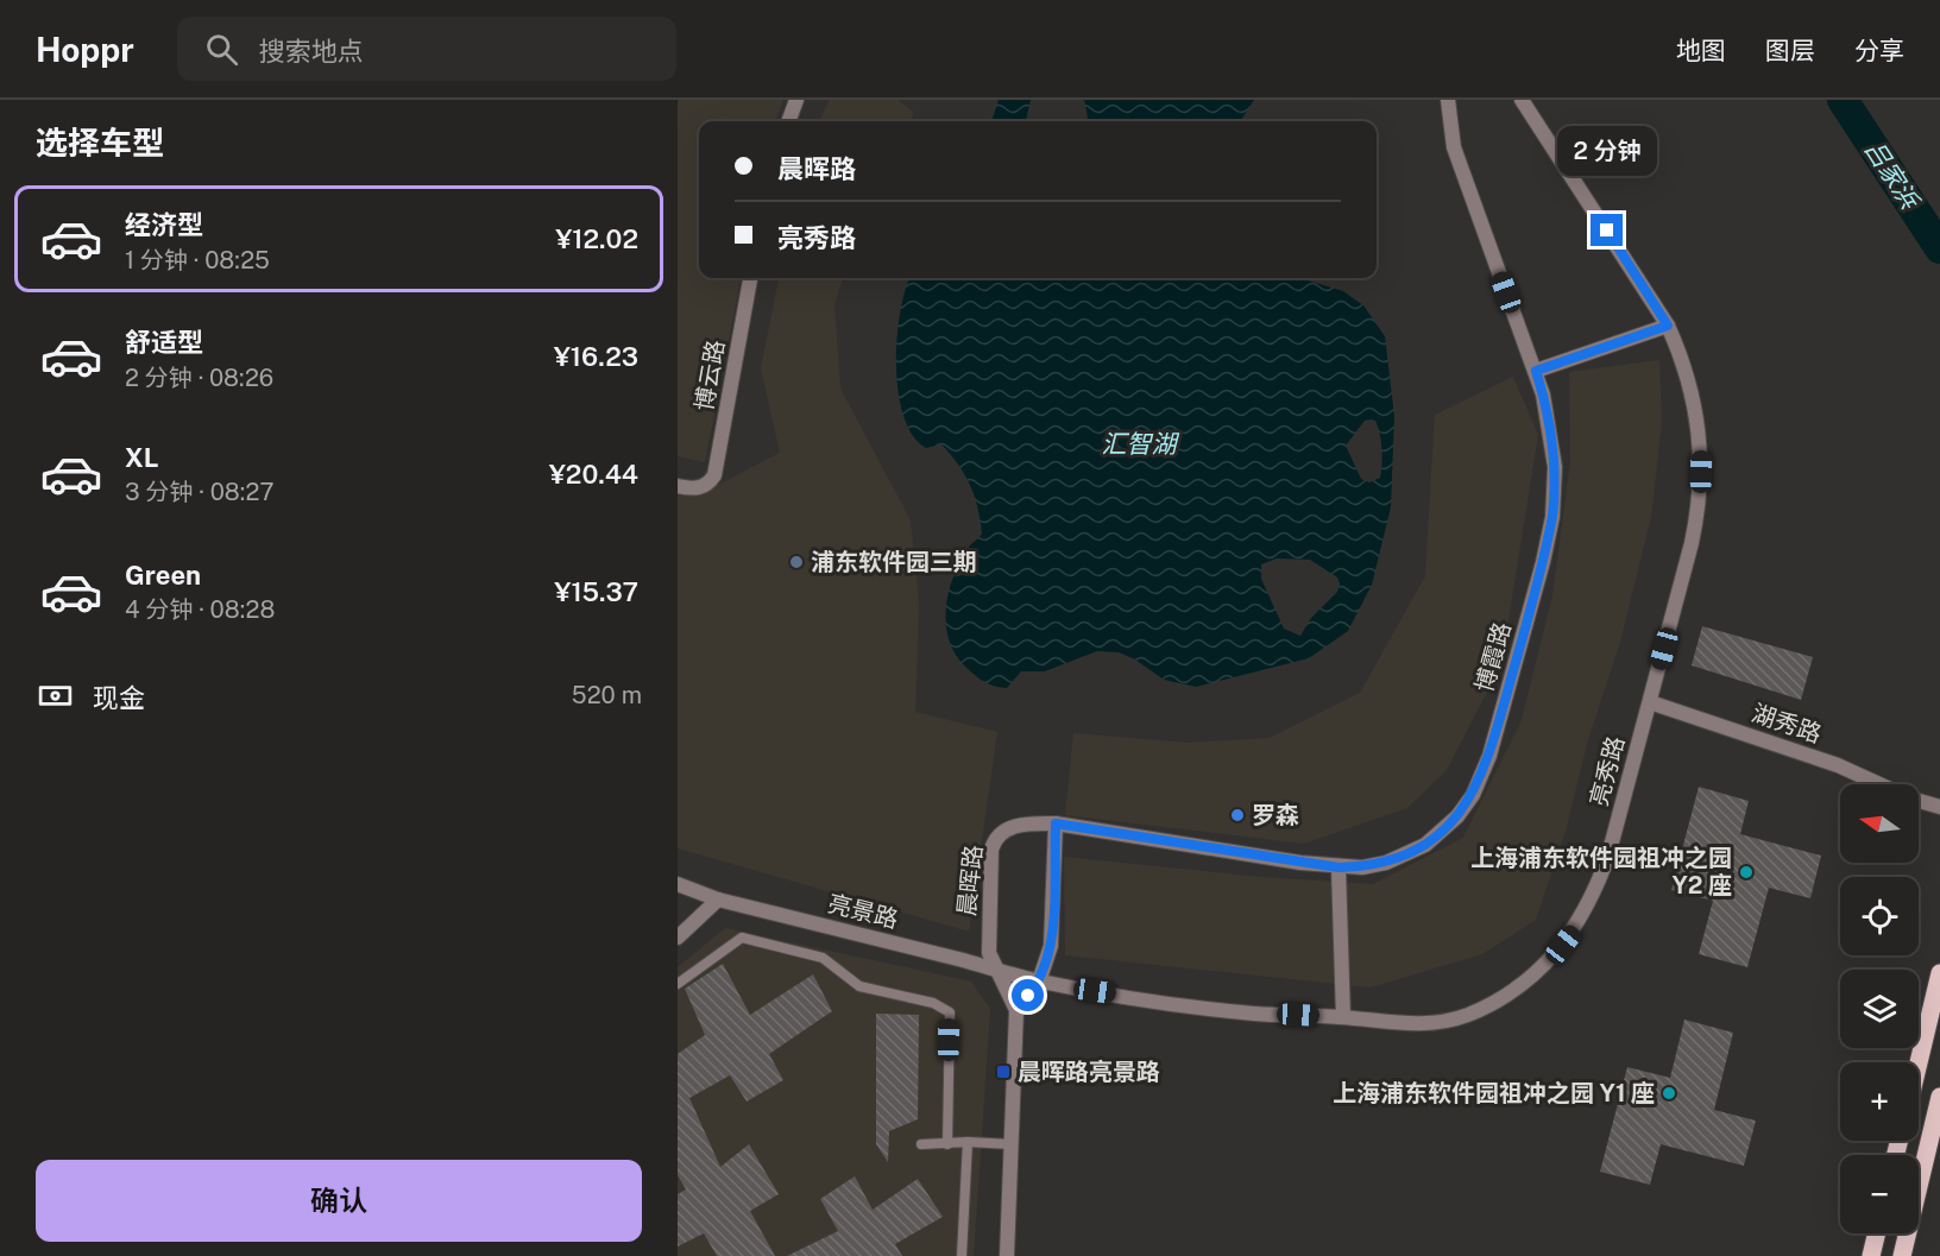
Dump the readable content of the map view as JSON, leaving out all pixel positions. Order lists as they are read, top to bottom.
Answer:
{
  "streets": {
    "street": [
      "博云路",
      "博霞路",
      "湖秀路",
      "亮秀路",
      "晨晖路",
      "亮景路"
    ]
  },
  "crossings": [
    ["博霞路", "晨晖路"],
    ["湖秀路", "亮秀路"],
    ["亮秀路", "亮景路"],
    ["晨晖路", "亮景路"]
  ],
  "water": ["吕家浜", "汇智湖"],
  "places": {
    "other": [
      "浦东软件园三期",
      "罗森",
      "上海浦东软件园祖冲之园 Y2 座",
      "上海浦东软件园祖冲之园 Y1 座"
    ],
    "transit": ["晨晖路亮景路"]
  },
  "north": "left",
  "page": {
    "header": "Hoppr",
    "search": "搜索地点",
    "nav": ["地图", "图层", "分享"],
    "heading": "选择车型",
    "banner": ["晨晖路", "亮秀路"],
    "bubble": "2 分钟",
    "list": [
      {
        "name": "经济型",
        "note": "1 分钟 · 08:25",
        "value": "¥12.02"
      },
      {
        "name": "舒适型",
        "note": "2 分钟 · 08:26",
        "value": "¥16.23"
      },
      {
        "name": "XL",
        "note": "3 分钟 · 08:27",
        "value": "¥20.44"
      },
      {
        "name": "Green",
        "note": "4 分钟 · 08:28",
        "value": "¥15.37"
      }
    ],
    "pay": ["现金", "520 m"],
    "map_buttons": ["+", "−"],
    "buttons": "确认"
  }
}
